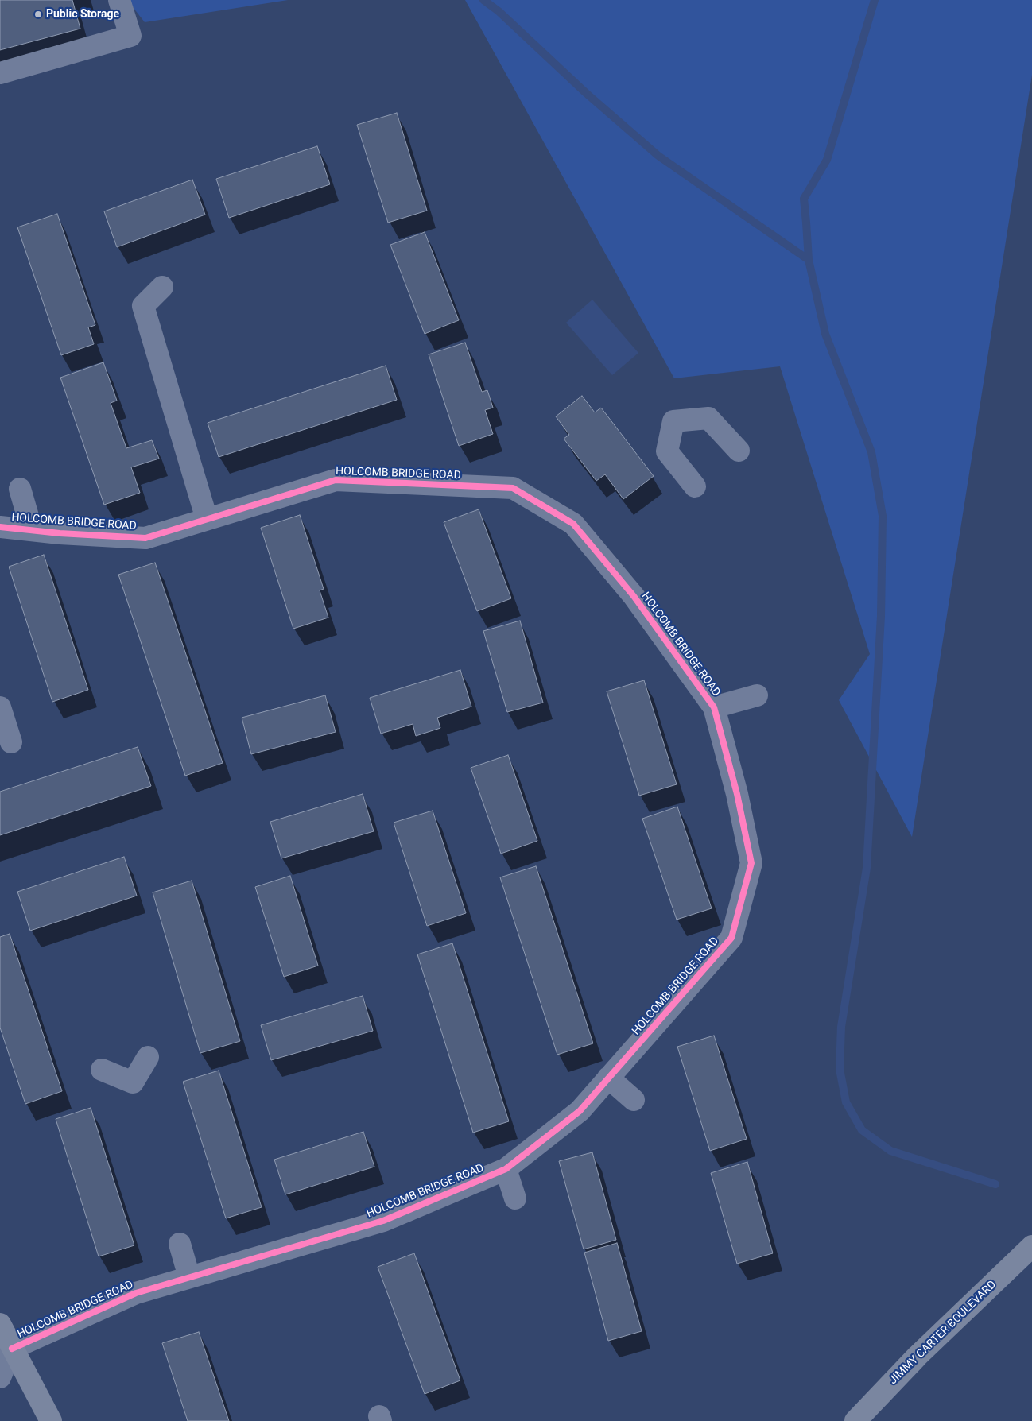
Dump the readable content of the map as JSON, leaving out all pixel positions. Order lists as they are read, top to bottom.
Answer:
{
  "streets": {
    "main road": ["HOLCOMB BRIDGE ROAD", "JIMMY CARTER BOULEVARD"]
  },
  "places": ["Public Storage"]
}
